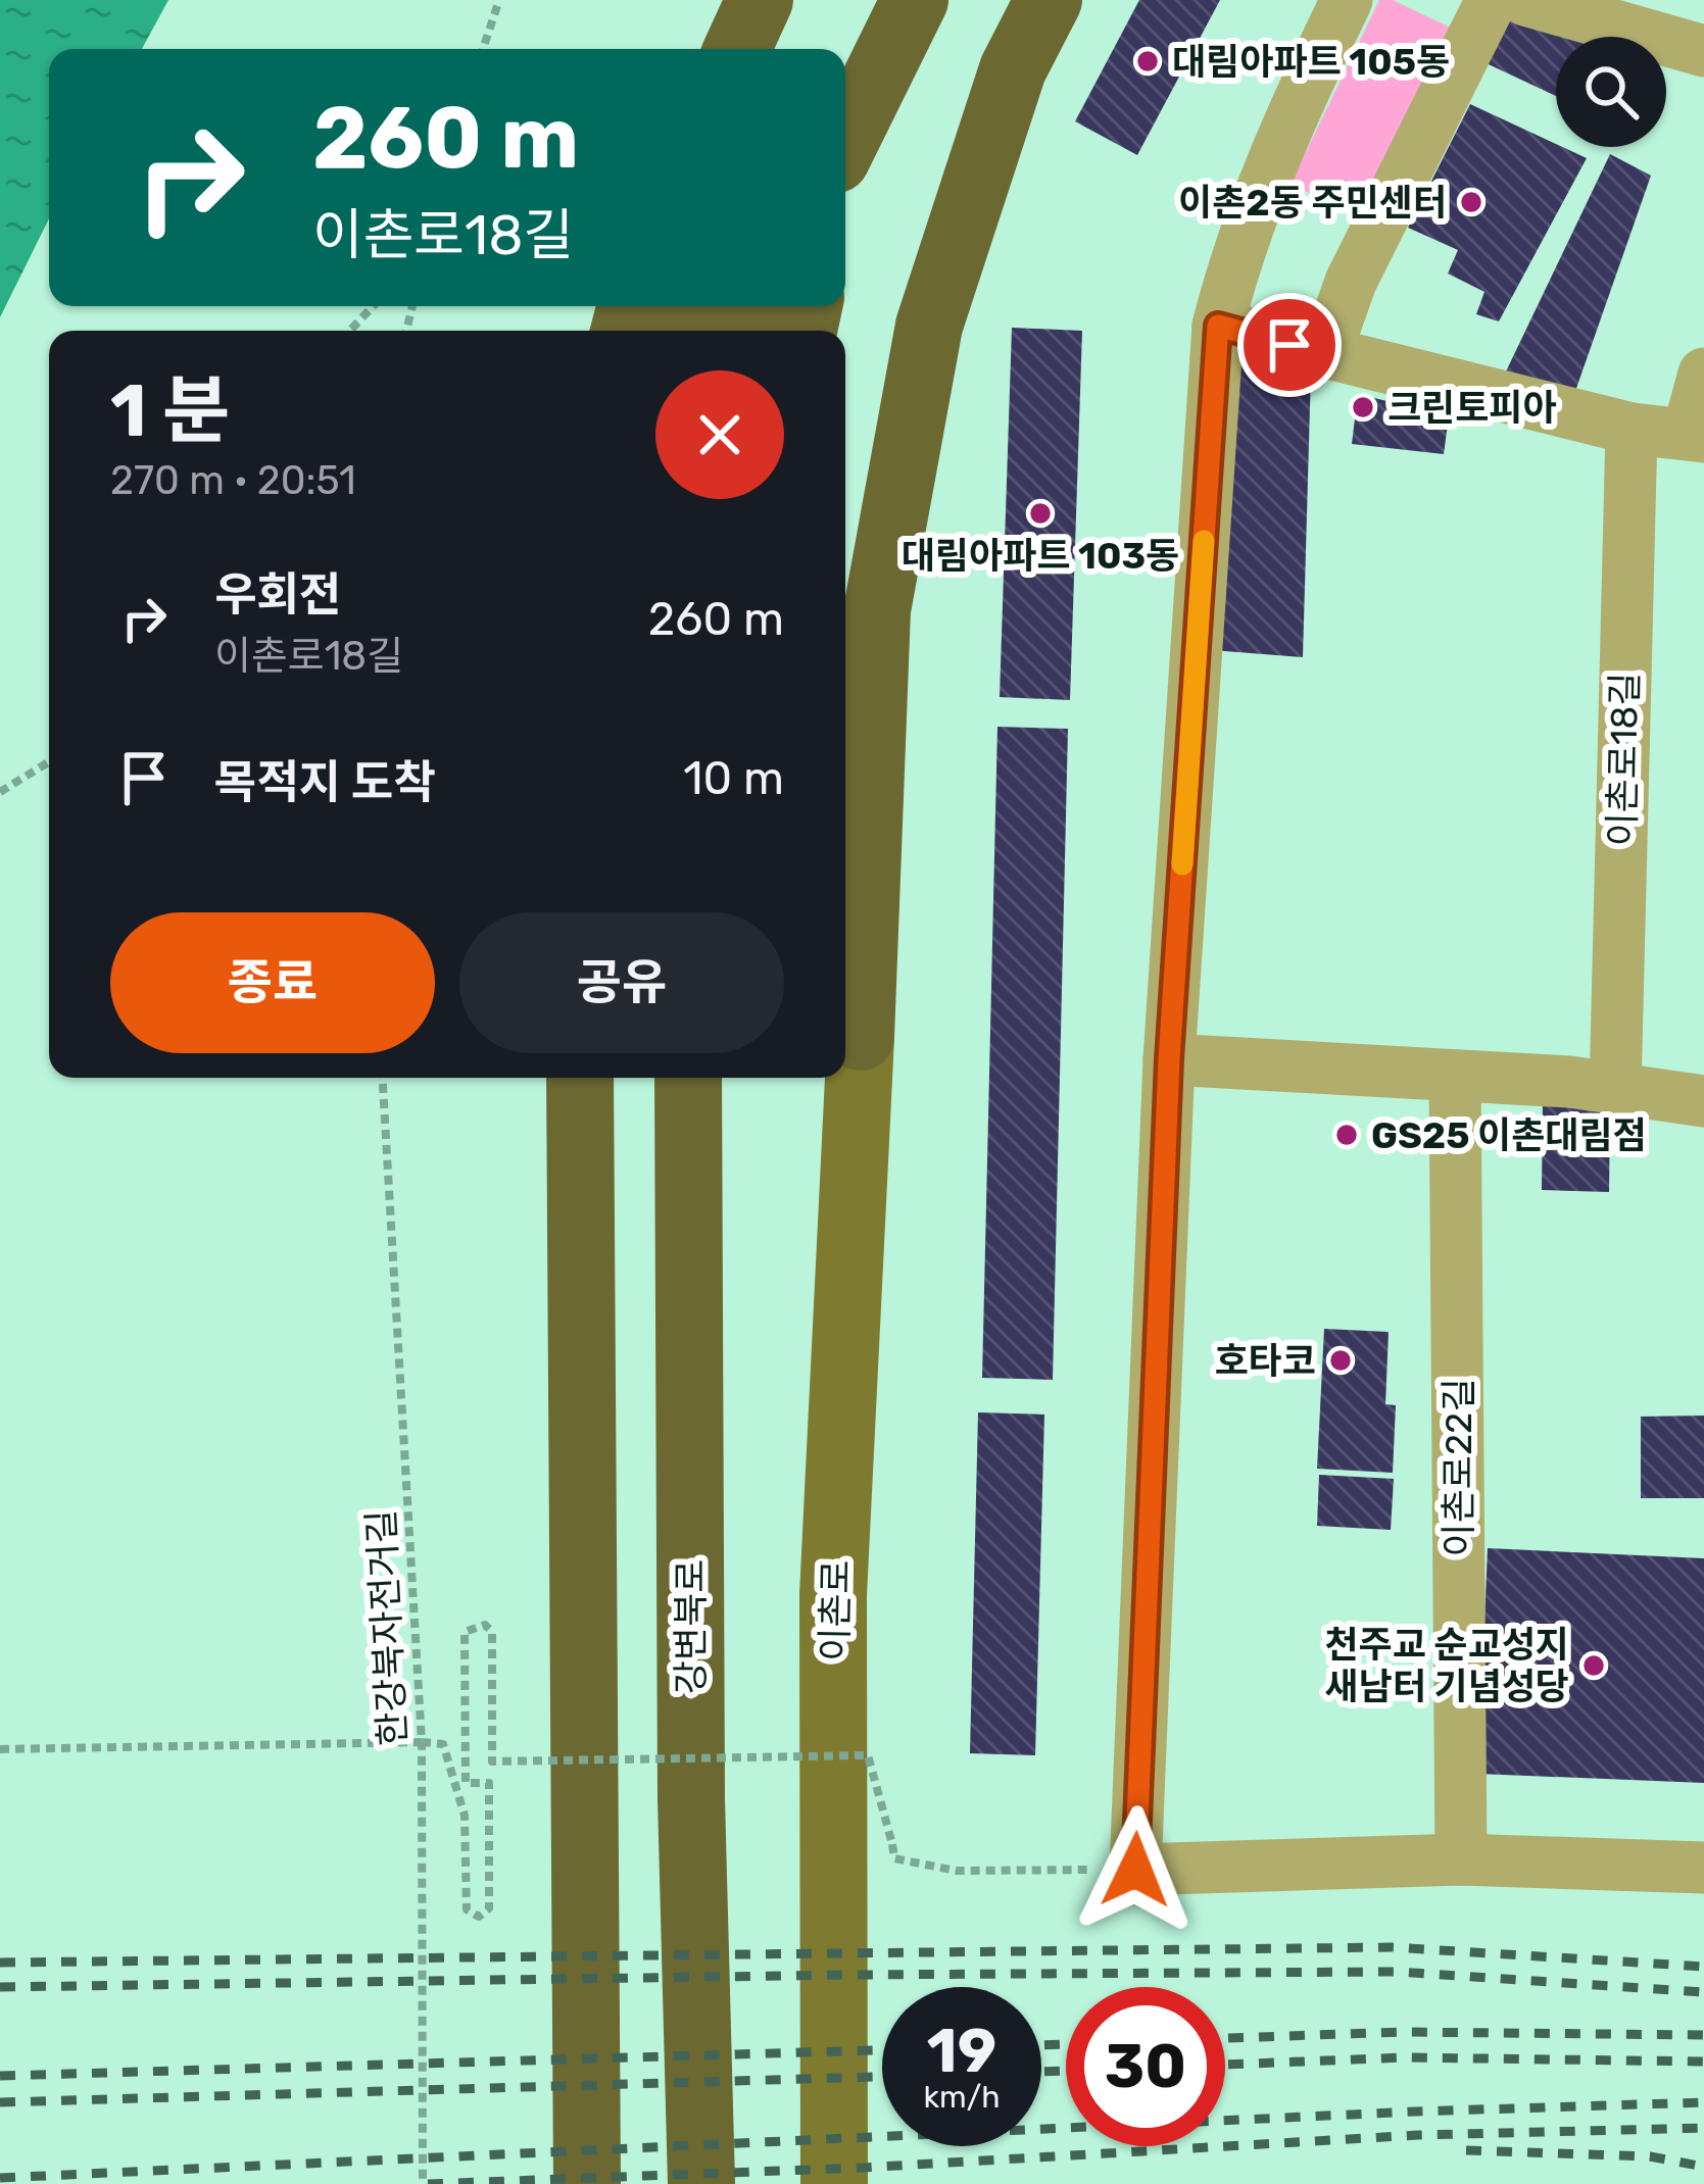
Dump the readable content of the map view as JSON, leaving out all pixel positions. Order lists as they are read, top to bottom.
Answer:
{
  "streets": {
    "highway": ["강변북로"],
    "main road": ["이촌로"],
    "street": ["이촌로18길", "이촌로22길"],
    "path": ["한강북자전거길"]
  },
  "places": [
    "대림아파트 105동",
    "이촌2동 주민센터",
    "크린토피아",
    "대림아파트 103동",
    "GS25 이촌대림점",
    "호타코",
    "천주교 순교성지 새남터 기념성당"
  ],
  "page": {
    "turn": ["260 m", "이촌로18길"],
    "heading": ["1 분", "270 m · 20:51"],
    "list": [
      {
        "name": "우회전",
        "note": "이촌로18길",
        "value": "260 m"
      },
      {
        "name": "목적지 도착",
        "value": "10 m"
      }
    ],
    "buttons": ["종료", "공유"],
    "speed": "19 km/h",
    "limit": "30"
  }
}
